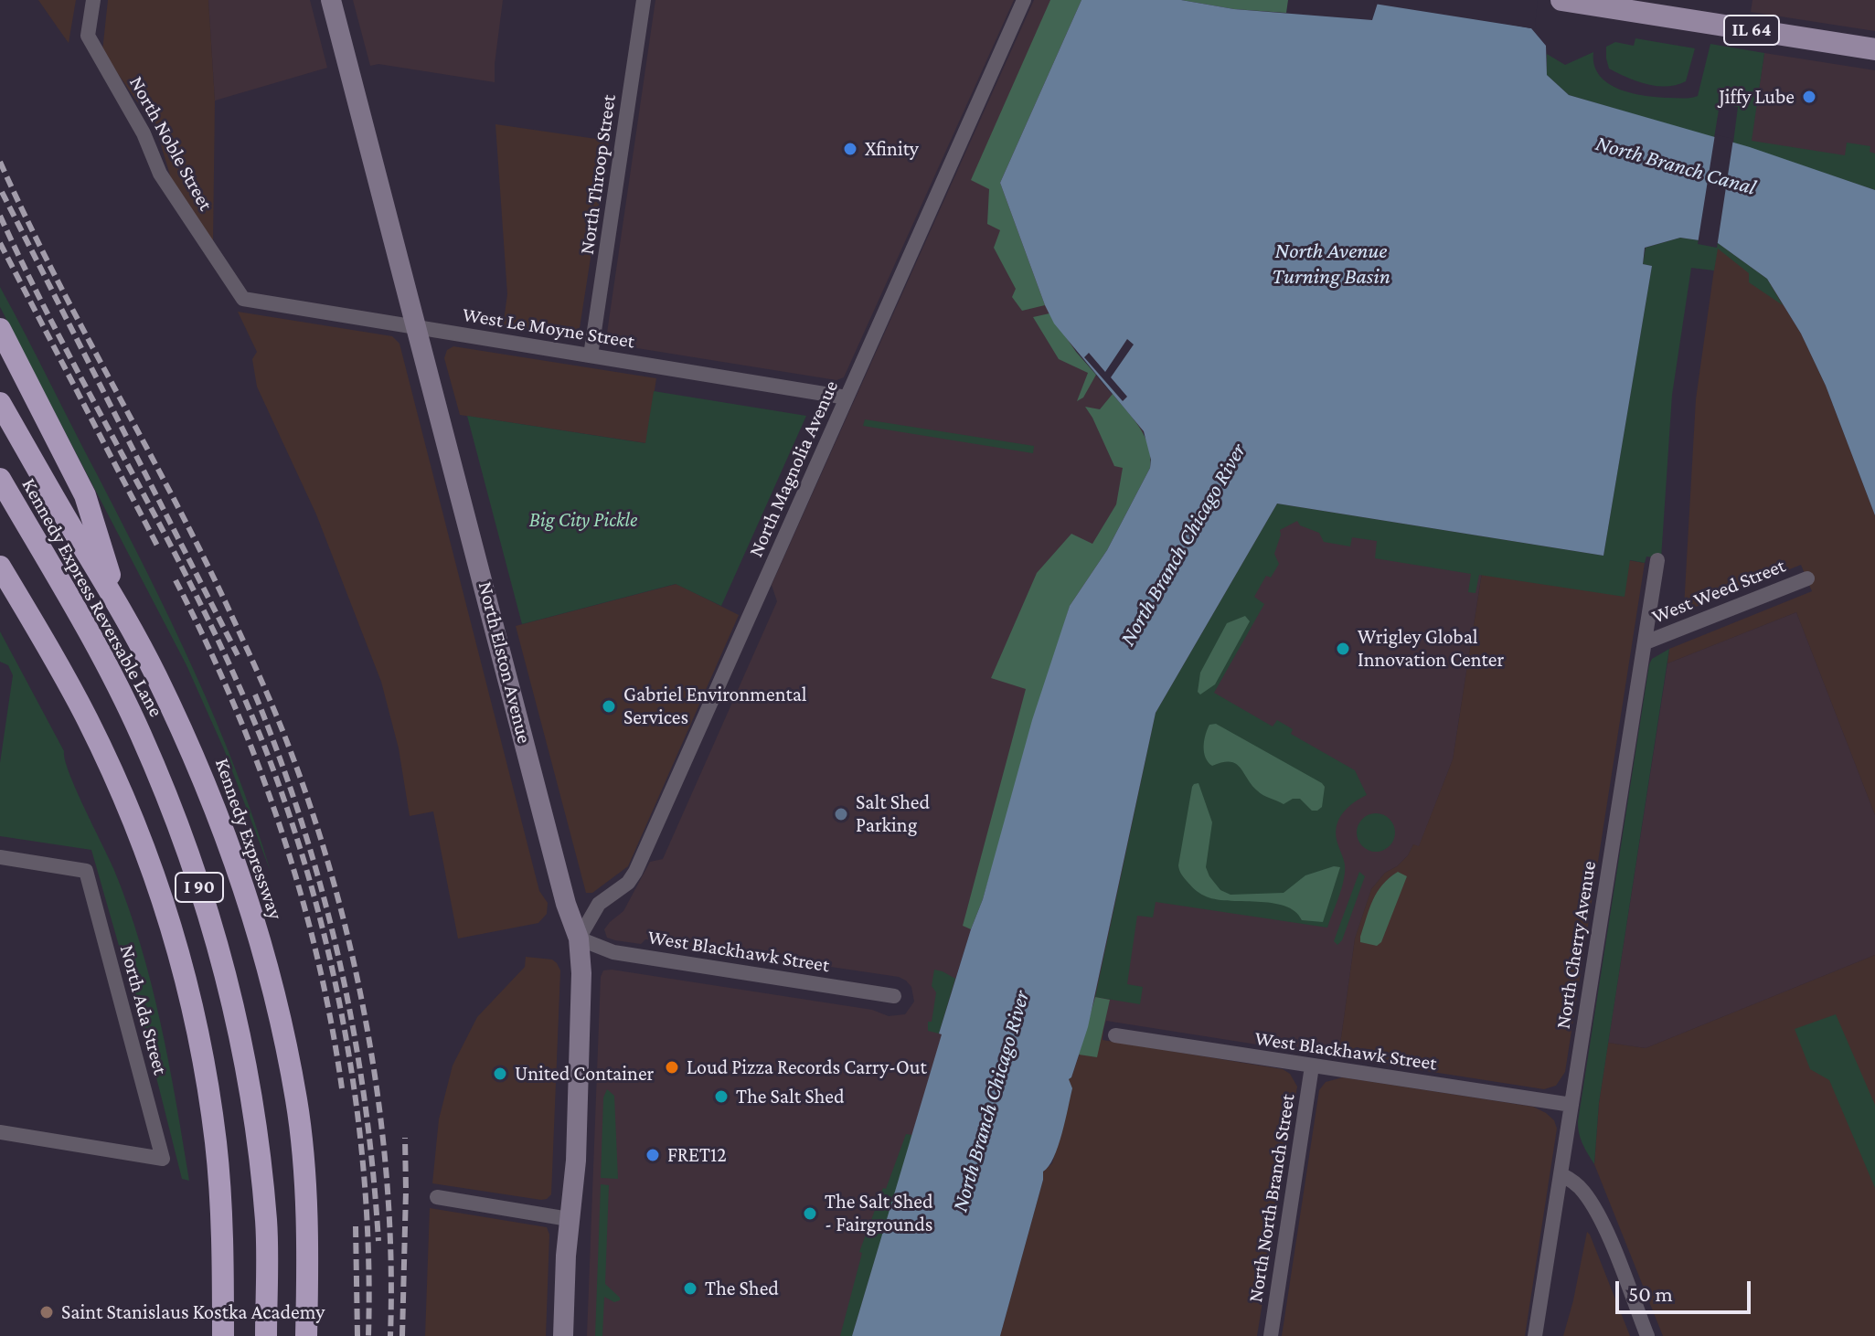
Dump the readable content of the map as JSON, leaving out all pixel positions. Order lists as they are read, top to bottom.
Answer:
{
  "streets": {
    "highway": ["Kennedy Express Reversable Lane", "Kennedy Expressway", "I 90"],
    "main road": ["IL 64", "North Elston Avenue"],
    "street": [
      "North Noble Street",
      "North Throop Street",
      "West Le Moyne Street",
      "North Magnolia Avenue",
      "West Weed Street",
      "North Cherry Avenue",
      "West Blackhawk Street",
      "North Ada Street",
      "North North Branch Street"
    ]
  },
  "crossings": [
    ["North Noble Street", "West Le Moyne Street"],
    ["North Throop Street", "West Le Moyne Street"],
    ["West Le Moyne Street", "North Magnolia Avenue"],
    ["West Le Moyne Street", "North Elston Avenue"],
    ["North Magnolia Avenue", "North Elston Avenue"],
    ["North Magnolia Avenue", "West Blackhawk Street"],
    ["West Weed Street", "North Cherry Avenue"],
    ["North Elston Avenue", "West Blackhawk Street"],
    ["North Cherry Avenue", "West Blackhawk Street"],
    ["West Blackhawk Street", "North North Branch Street"]
  ],
  "water": ["North Branch Canal", "North Avenue Turning Basin", "North Branch Chicago River"],
  "parks": ["Big City Pickle"],
  "places": [
    "Jiffy Lube",
    "Xfinity",
    "Wrigley Global Innovation Center",
    "Gabriel Environmental Services",
    "Salt Shed Parking",
    "Loud Pizza Records Carry-Out",
    "United Container",
    "The Salt Shed",
    "FRET12",
    "The Salt Shed - Fairgrounds",
    "The Shed",
    "Saint Stanislaus Kostka Academy"
  ],
  "scale_bar": "50 m"
}
